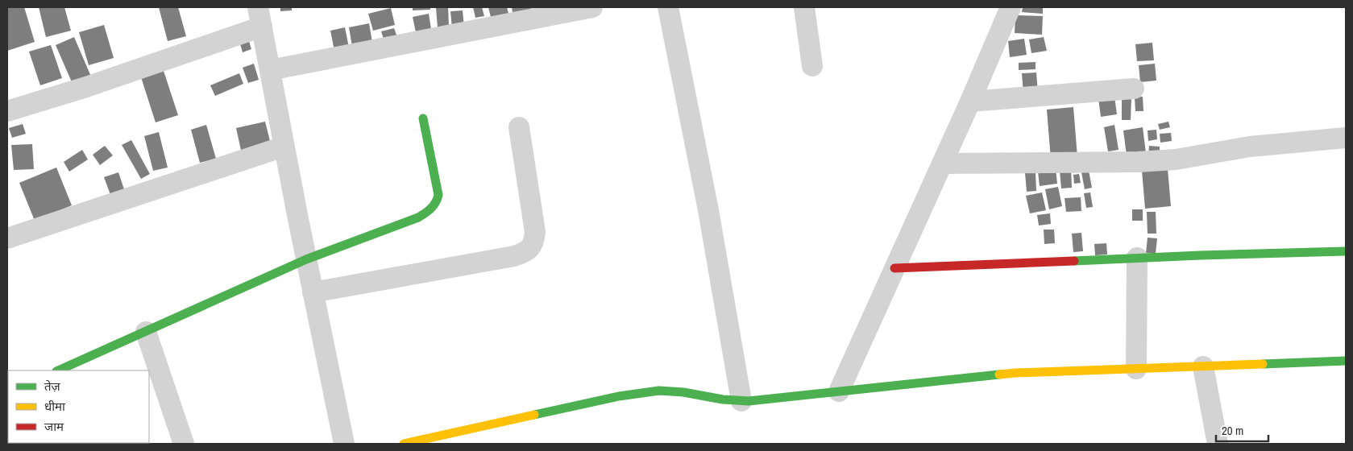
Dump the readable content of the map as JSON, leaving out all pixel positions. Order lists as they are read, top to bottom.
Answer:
{
  "legend": ["तेज़", "धीमा", "जाम"],
  "scale_bar": "20 m"
}
